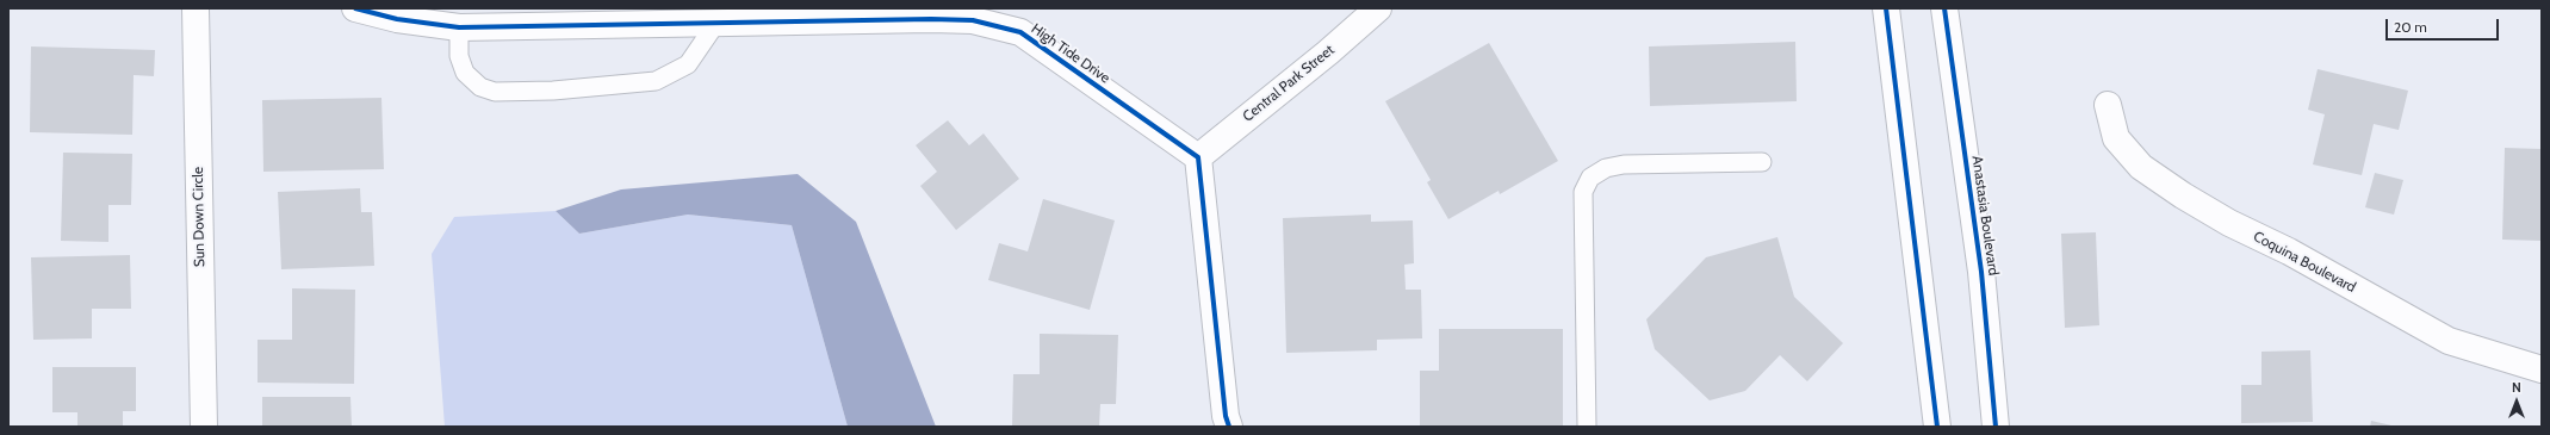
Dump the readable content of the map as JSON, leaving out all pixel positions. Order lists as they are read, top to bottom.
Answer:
{
  "streets": {
    "street": [
      "High Tide Drive",
      "Central Park Street",
      "Anastasia Boulevard",
      "Sun Down Circle",
      "Coquina Boulevard"
    ]
  },
  "crossings": [
    ["High Tide Drive", "Central Park Street"]
  ],
  "scale_bar": "20 m",
  "north": "top"
}
